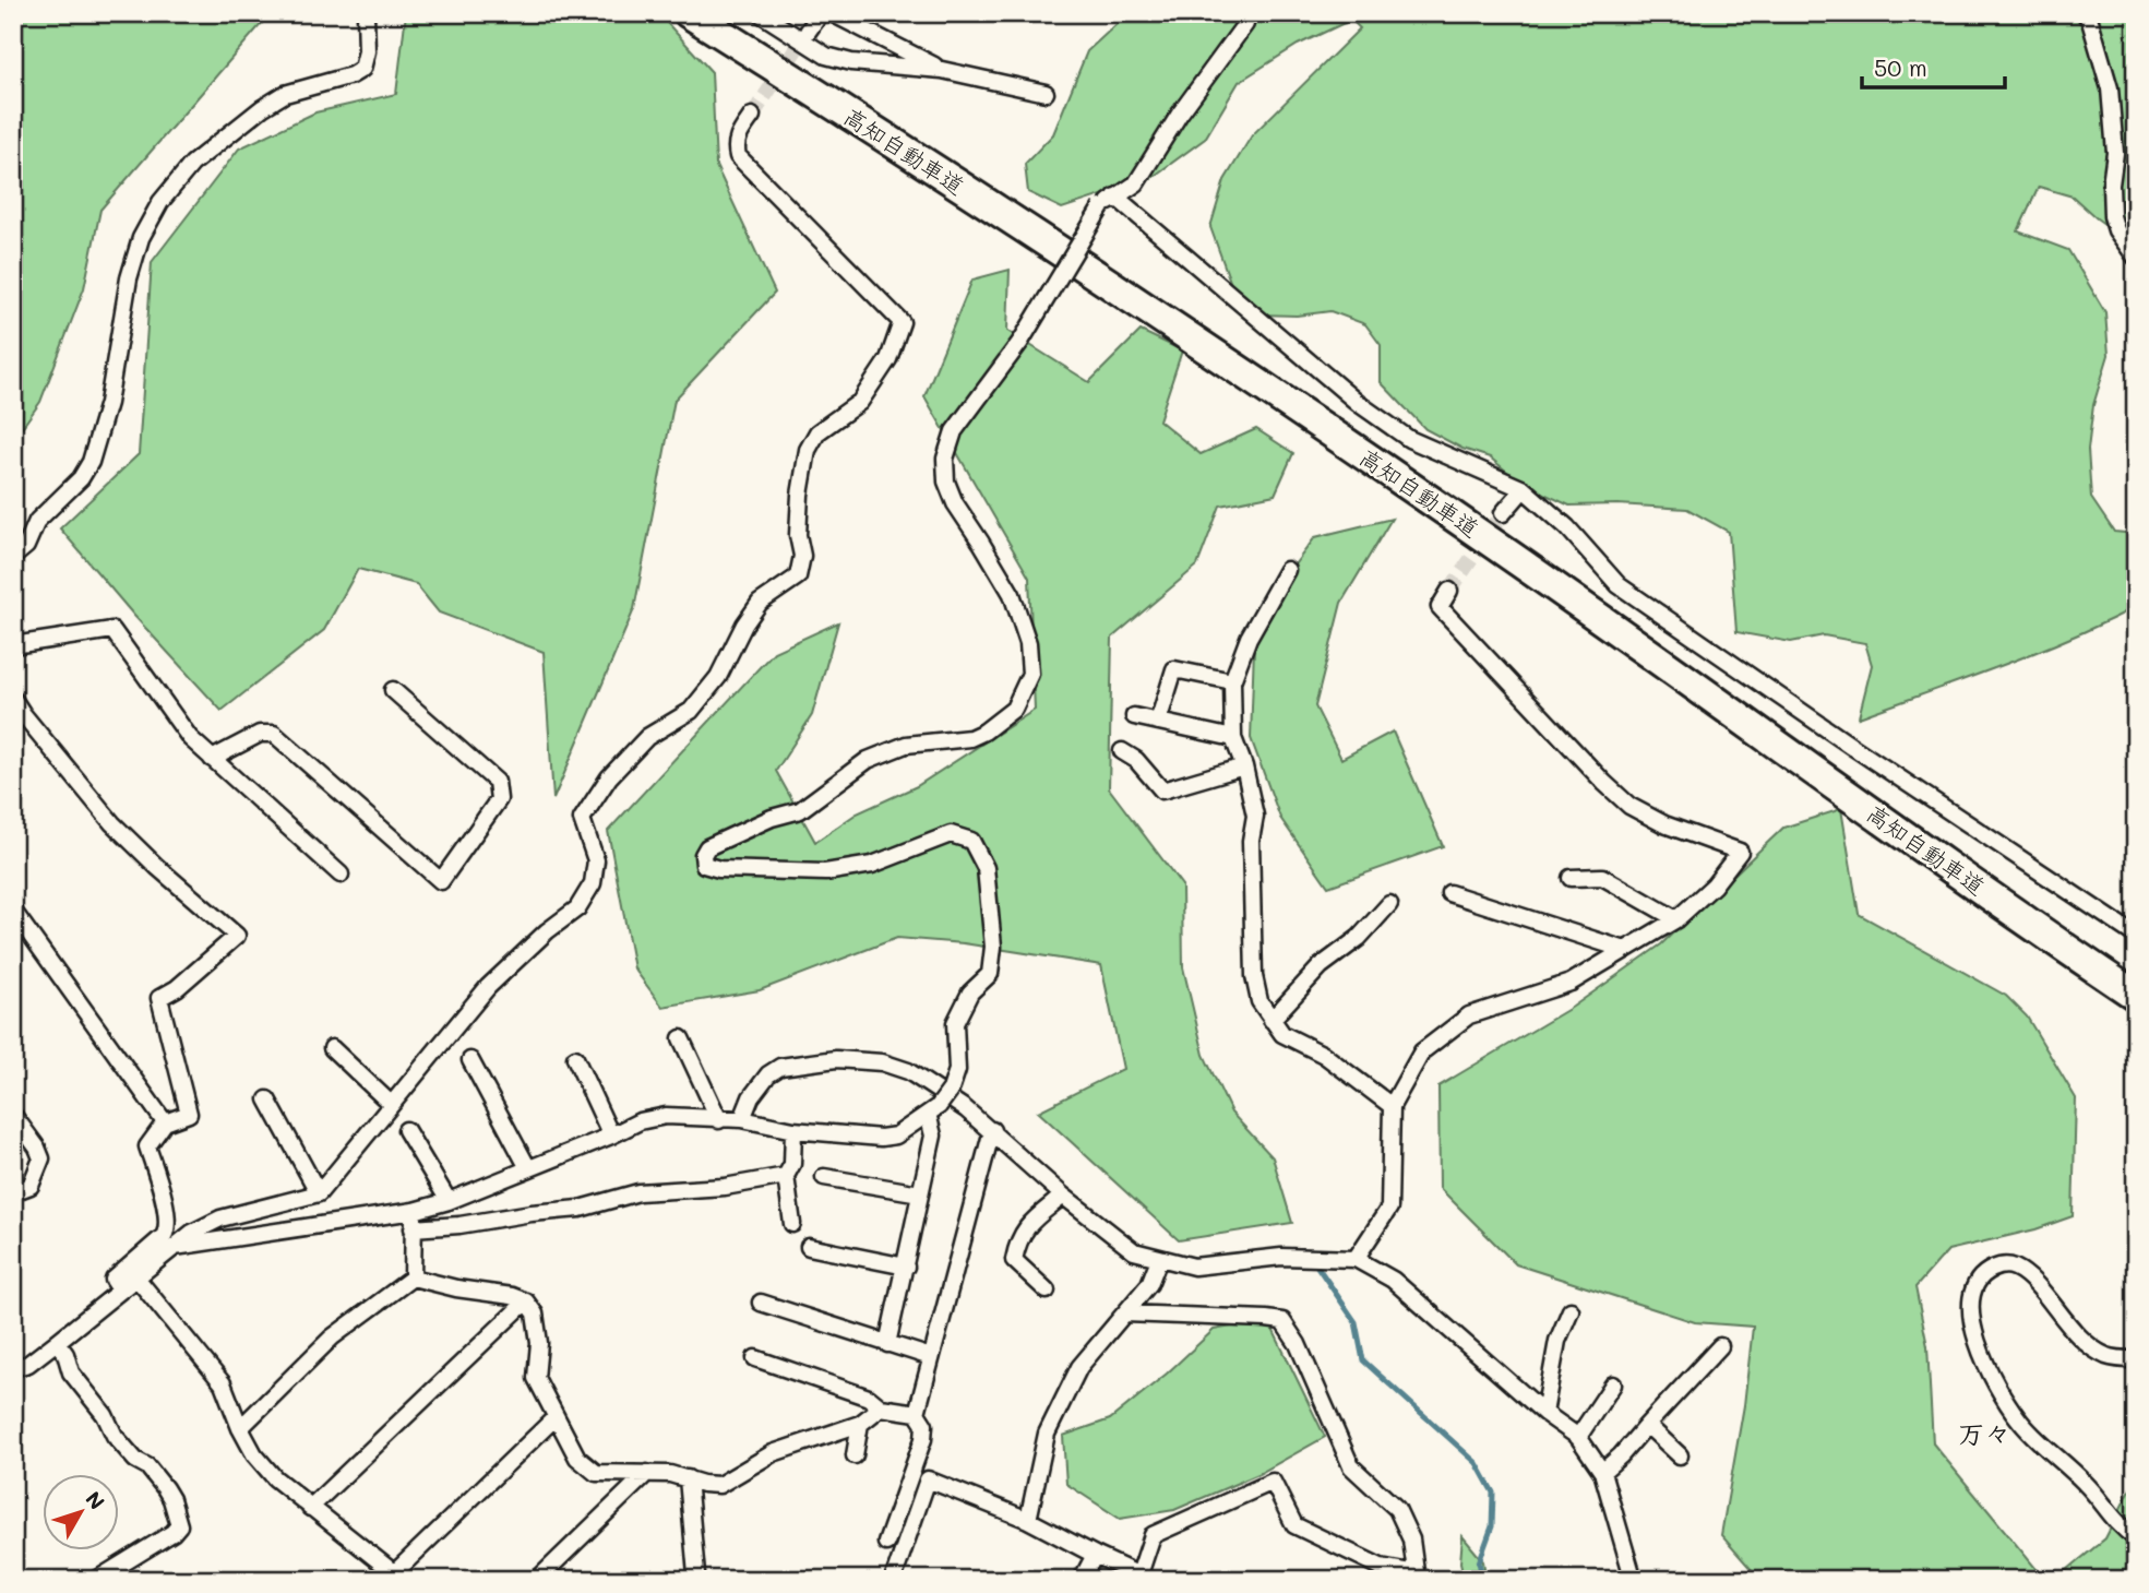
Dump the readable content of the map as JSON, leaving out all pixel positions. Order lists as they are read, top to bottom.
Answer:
{
  "streets": {
    "highway": ["高知自動車道"]
  },
  "districts": ["万々"],
  "scale_bar": "50 m",
  "north": "top right"
}
